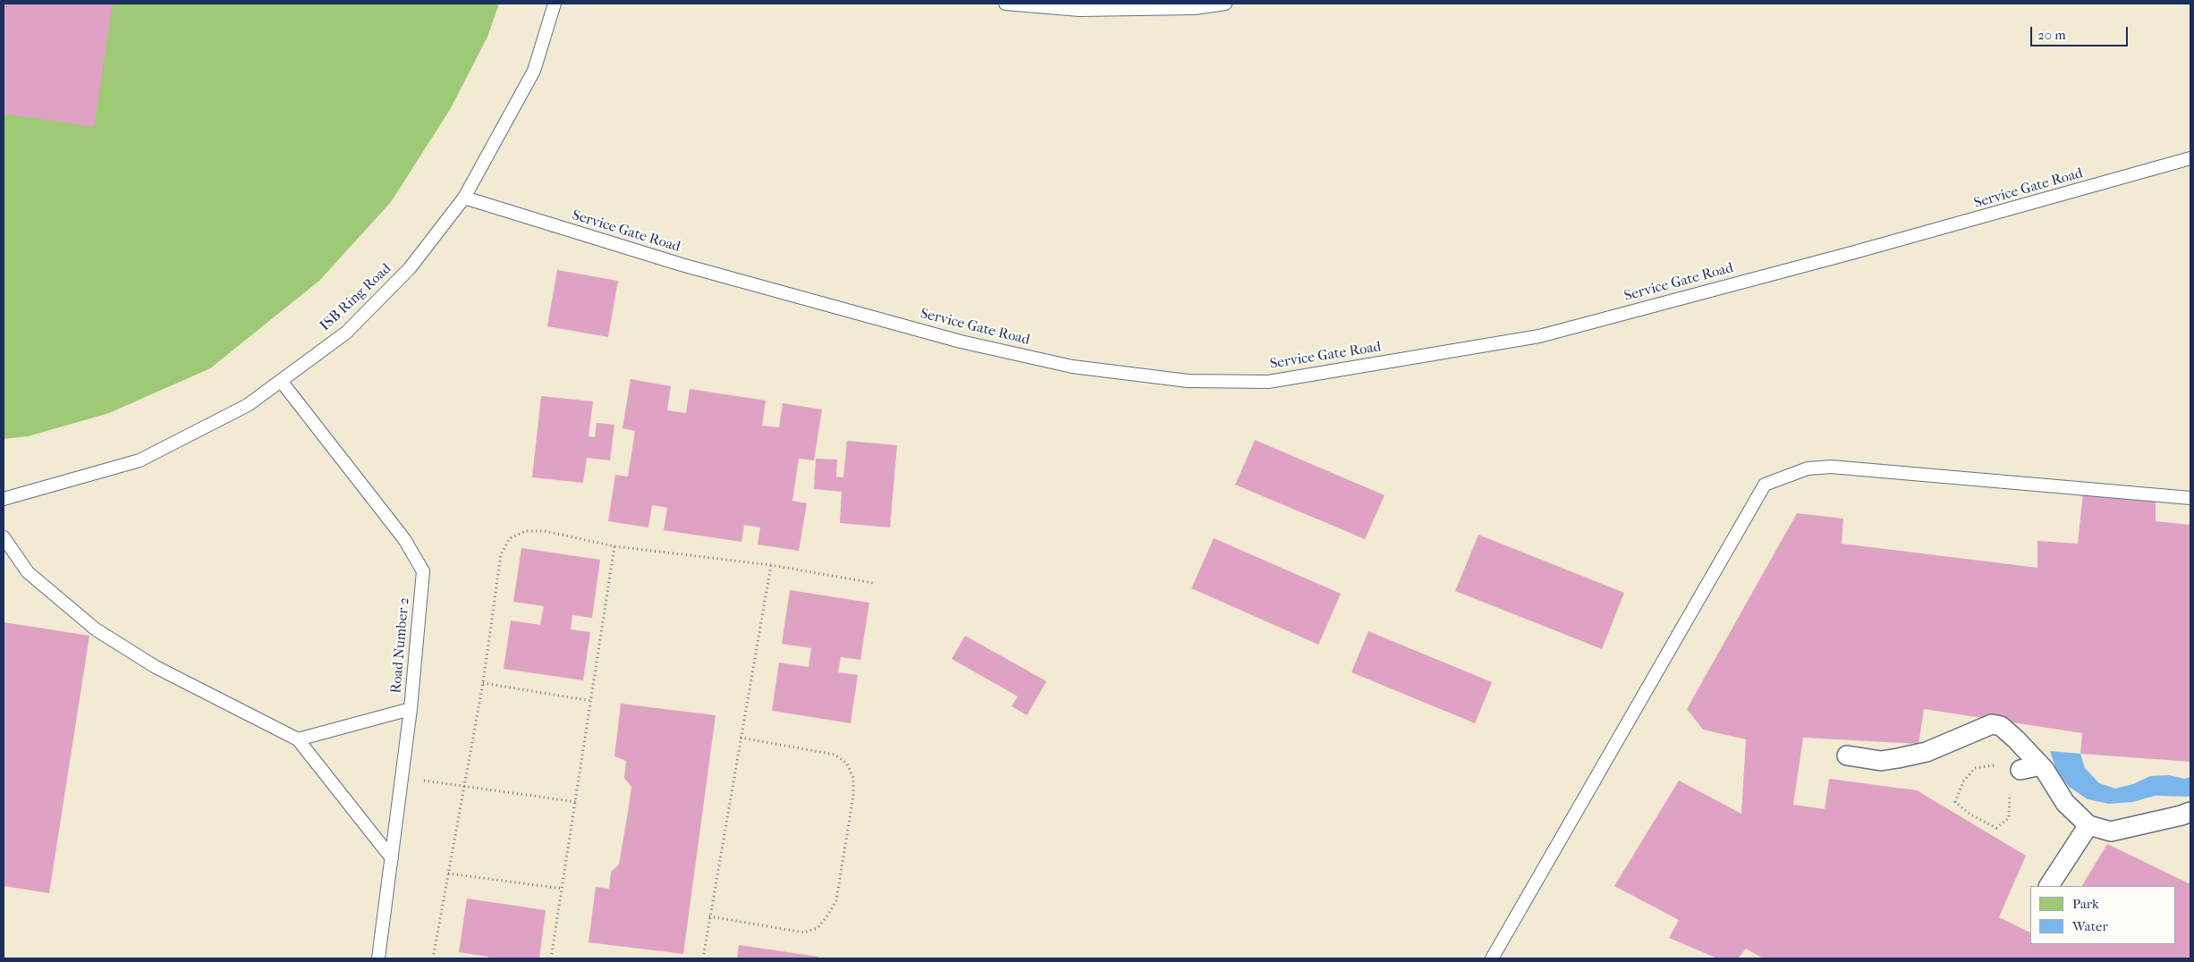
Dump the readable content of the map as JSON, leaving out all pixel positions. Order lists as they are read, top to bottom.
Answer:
{
  "streets": {
    "lane": ["Service Gate Road", "ISB Ring Road", "Road Number 2"]
  },
  "crossings": [
    ["Service Gate Road", "ISB Ring Road"],
    ["ISB Ring Road", "Road Number 2"]
  ],
  "legend": ["Park", "Water"],
  "scale_bar": "20 m"
}
